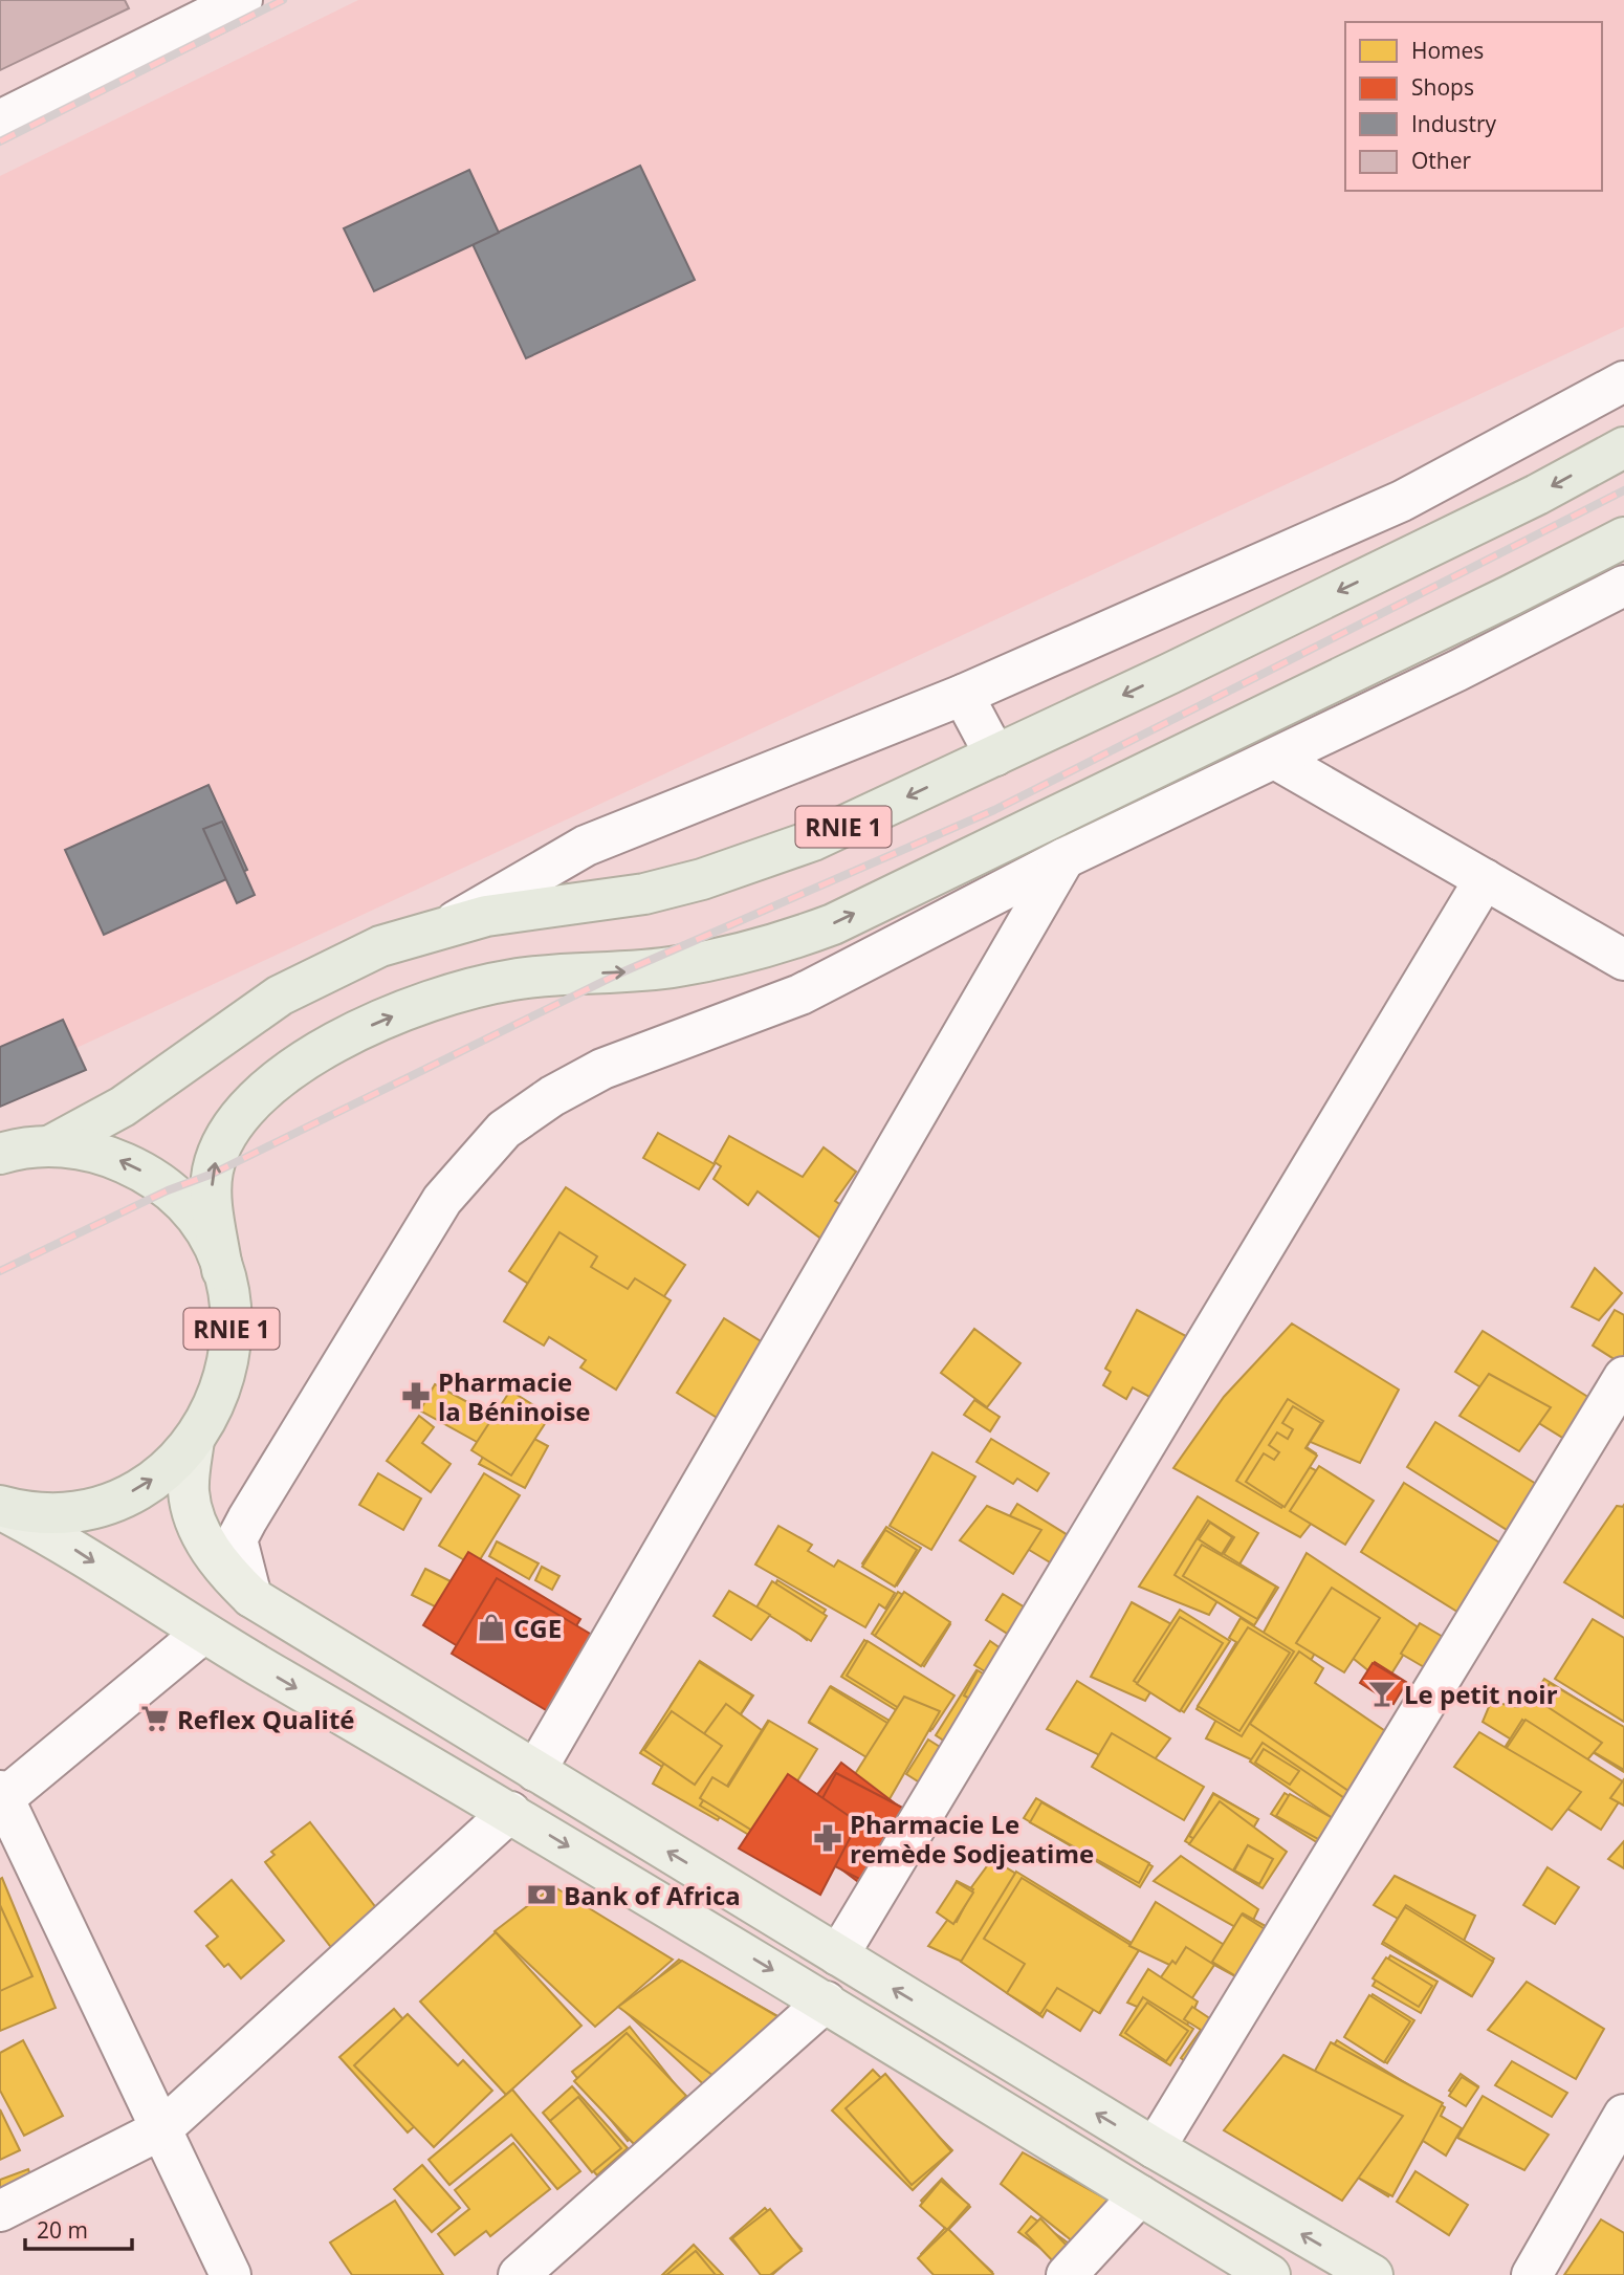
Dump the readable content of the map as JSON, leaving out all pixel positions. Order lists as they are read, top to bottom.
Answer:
{
  "streets": {
    "highway": ["RNIE 1"]
  },
  "places": {
    "pharmacy": ["Pharmacie la Béninoise", "Pharmacie Le remède Sodjeatime"],
    "shop": ["CGE"],
    "bar": ["Le petit noir"],
    "supermarket": ["Reflex Qualité"],
    "bank": ["Bank of Africa"]
  },
  "legend": [
    "Homes",
    "Shops",
    "Industry",
    "Other"
  ],
  "scale_bar": "20 m"
}
